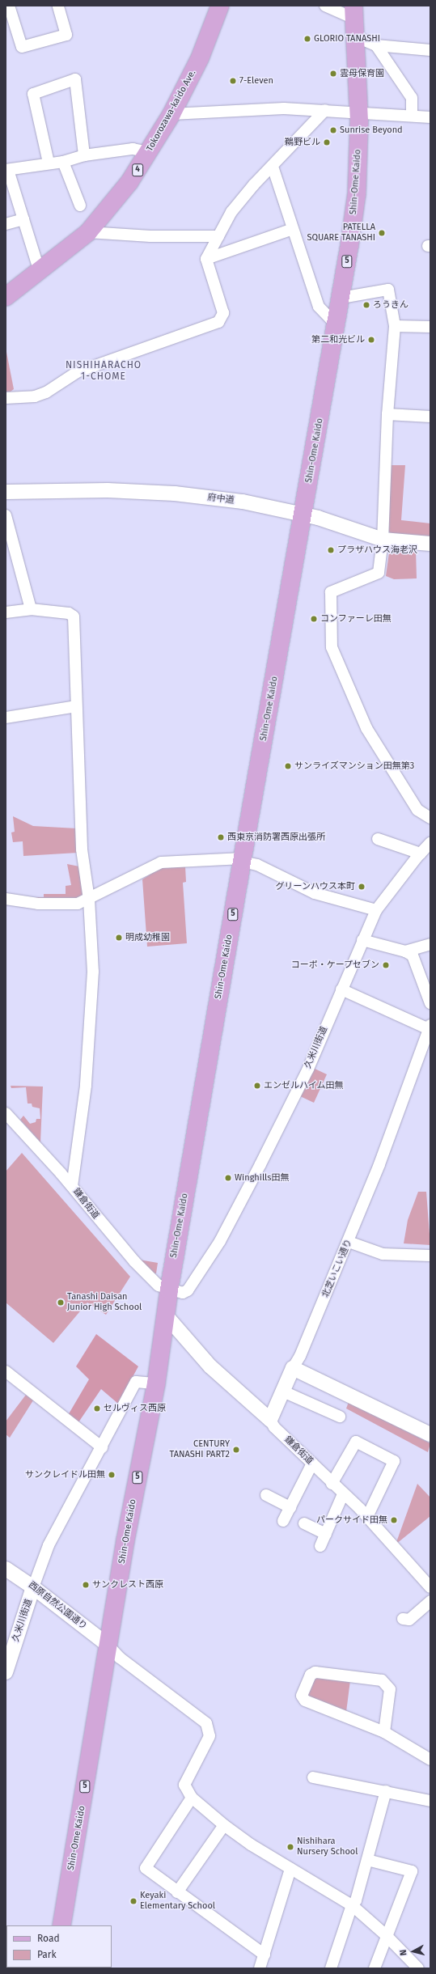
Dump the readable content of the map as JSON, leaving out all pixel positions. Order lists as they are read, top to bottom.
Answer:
{
  "streets": {
    "main road": [
      "Tokorozawa-kaido Ave.",
      "4",
      "Shin-Ome Kaido",
      "5"
    ],
    "street": [
      "府中道",
      "久米川街道",
      "鎌倉街道",
      "北芝いこい通り",
      "西原自然公園通り"
    ]
  },
  "crossings": [
    ["Shin-Ome Kaido", "府中道"],
    ["Shin-Ome Kaido", "久米川街道"],
    ["Shin-Ome Kaido", "鎌倉街道"],
    ["Shin-Ome Kaido", "西原自然公園通り"],
    ["久米川街道", "鎌倉街道"],
    ["久米川街道", "西原自然公園通り"]
  ],
  "districts": ["NISHIHARACHO 1-CHOME"],
  "places": [
    "GLORIO TANASHI",
    "雲母保育園",
    "7-Eleven",
    "Sunrise Beyond",
    "鵜野ビル",
    "PATELLA SQUARE TANASHI",
    "ろうきん",
    "第二和光ビル",
    "プラザハウス海老沢",
    "コンファーレ田無",
    "サンライズマンション田無第3",
    "西東京消防署西原出張所",
    "グリーンハウス本町",
    "明成幼稚園",
    "コーポ・ケープセブン",
    "エンゼルハイム田無",
    "Winghills田無",
    "Tanashi Daisan Junior High School",
    "セルヴィス西原",
    "CENTURY TANASHI PART2",
    "サンクレイドル田無",
    "パークサイド田無",
    "サンクレスト西原",
    "Nishihara Nursery School",
    "Keyaki Elementary School"
  ],
  "legend": ["Road", "Park"],
  "north": "left"
}
